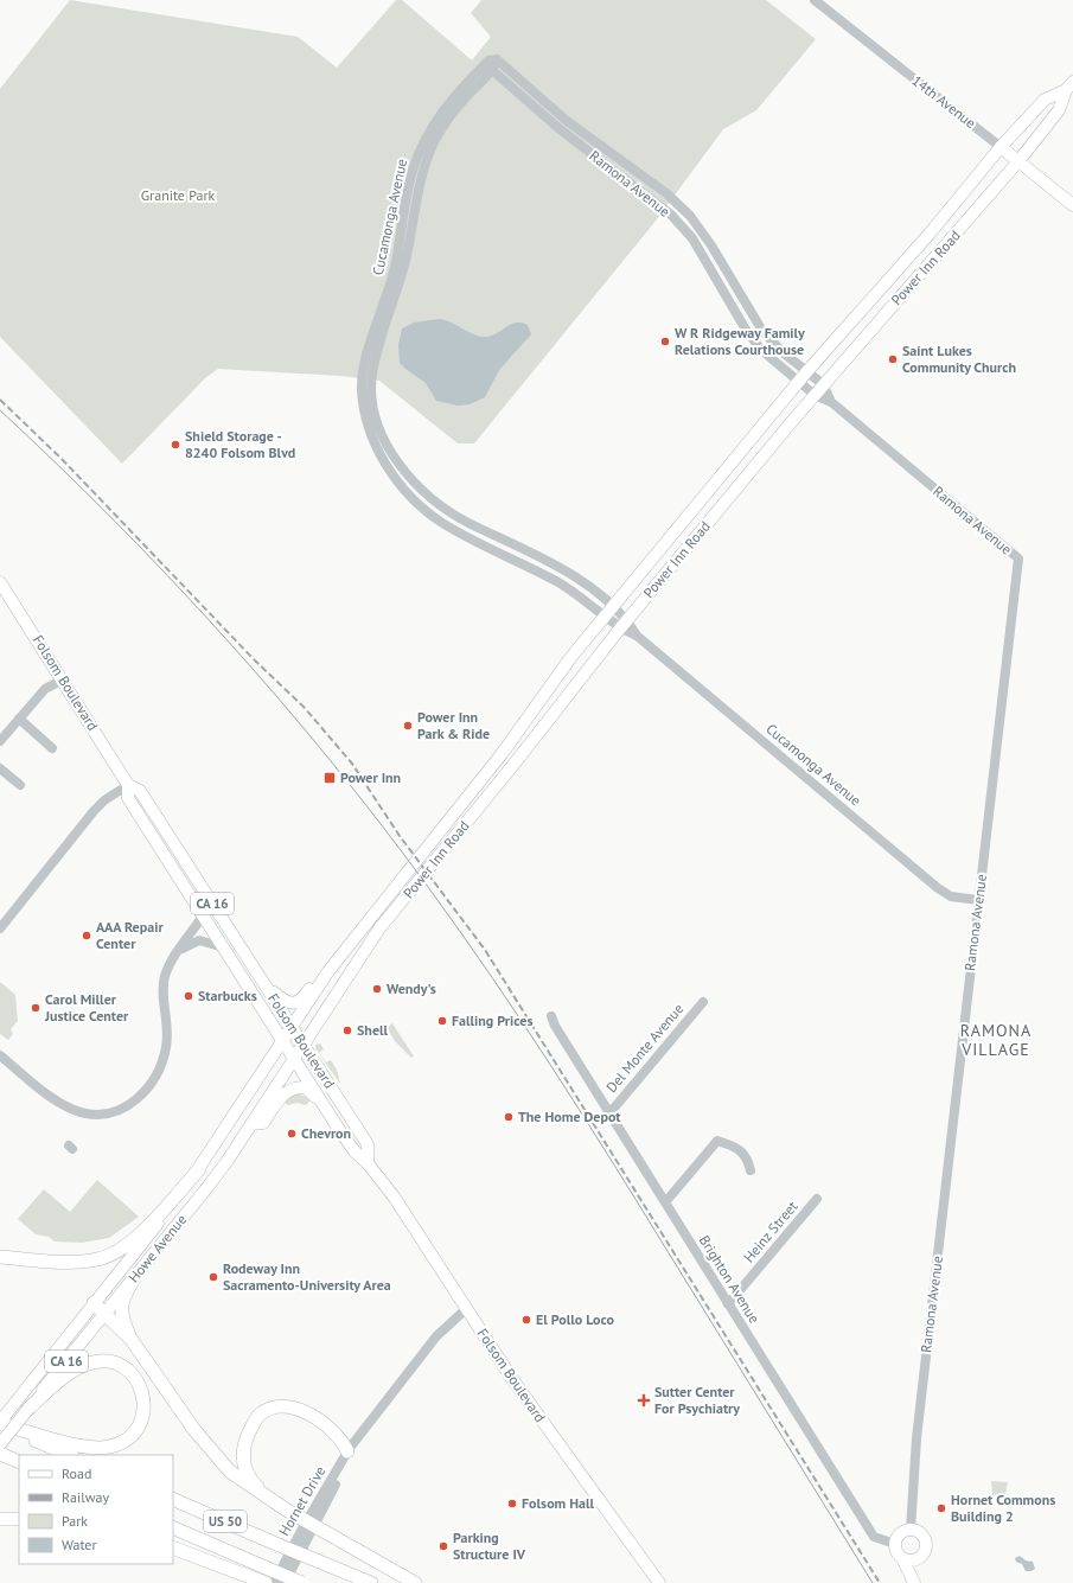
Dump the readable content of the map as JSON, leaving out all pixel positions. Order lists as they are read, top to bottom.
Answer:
{
  "streets": {
    "highway": ["US 50"],
    "main road": [
      "14th Avenue",
      "Power Inn Road",
      "Folsom Boulevard",
      "CA 16",
      "Howe Avenue"
    ],
    "street": [
      "Ramona Avenue",
      "Cucamonga Avenue",
      "Del Monte Avenue",
      "Heinz Street",
      "Brighton Avenue",
      "Hornet Drive"
    ]
  },
  "crossings": [
    ["14th Avenue", "Power Inn Road"],
    ["Ramona Avenue", "Cucamonga Avenue"],
    ["Ramona Avenue", "Power Inn Road"],
    ["Ramona Avenue", "Brighton Avenue"],
    ["Cucamonga Avenue", "Power Inn Road"],
    ["Power Inn Road", "Folsom Boulevard"],
    ["Power Inn Road", "Howe Avenue"],
    ["Folsom Boulevard", "Howe Avenue"],
    ["Folsom Boulevard", "Hornet Drive"],
    ["Del Monte Avenue", "Brighton Avenue"],
    ["Heinz Street", "Brighton Avenue"]
  ],
  "districts": ["RAMONA VILLAGE"],
  "parks": ["Granite Park"],
  "places": {
    "other": [
      "W R Ridgeway Family Relations Courthouse",
      "Saint Lukes Community Church",
      "Shield Storage - 8240 Folsom Blvd",
      "Power Inn Park & Ride",
      "AAA Repair Center",
      "Wendy's",
      "Starbucks",
      "Carol Miller Justice Center",
      "Falling Prices",
      "Shell",
      "The Home Depot",
      "Chevron",
      "Rodeway Inn Sacramento-University Area",
      "El Pollo Loco",
      "Folsom Hall",
      "Hornet Commons Building 2",
      "Parking Structure IV"
    ],
    "transit": ["Power Inn"],
    "health": ["Sutter Center For Psychiatry"]
  },
  "legend": [
    "Road",
    "Railway",
    "Park",
    "Water"
  ]
}
